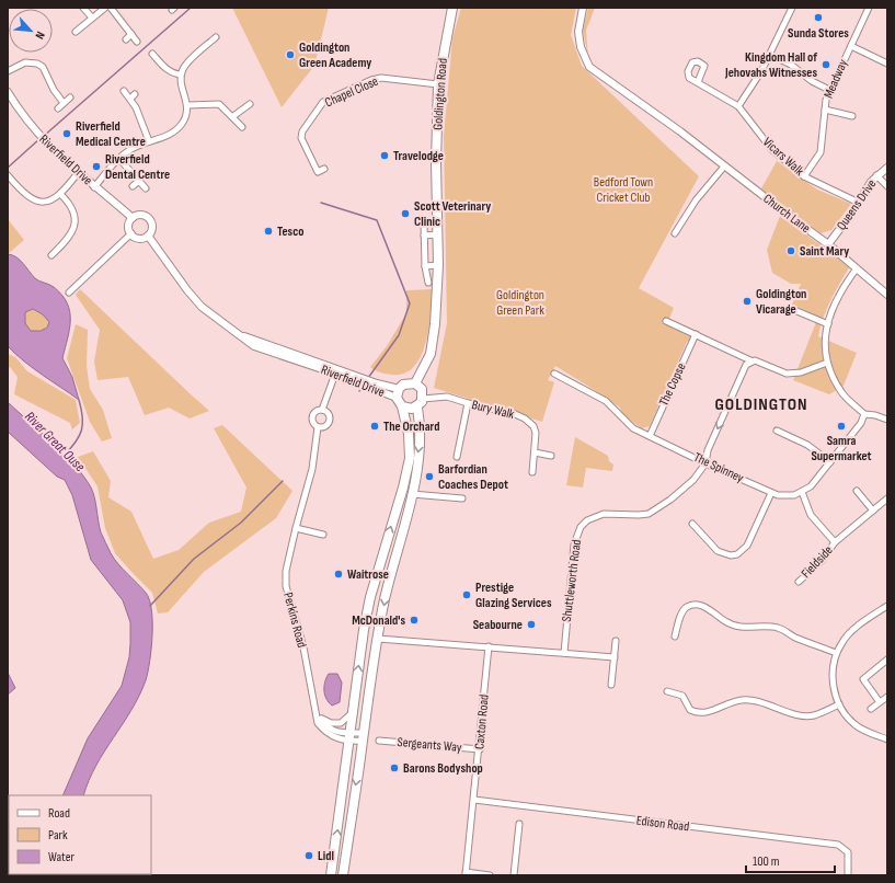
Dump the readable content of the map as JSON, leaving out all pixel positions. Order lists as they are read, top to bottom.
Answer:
{
  "streets": {
    "main road": ["Goldington Road"],
    "street": [
      "Meadway",
      "Chapel Close",
      "Vicars Walk",
      "Riverfield Drive",
      "Queens Drive",
      "Church Lane",
      "The Copse",
      "Bury Walk",
      "The Spinney",
      "Fieldside",
      "Shuttleworth Road",
      "Perkins Road",
      "Caxton Road",
      "Sergeants Way",
      "Edison Road"
    ]
  },
  "crossings": [
    ["Meadway", "Vicars Walk"],
    ["Chapel Close", "Goldington Road"],
    ["Goldington Road", "Riverfield Drive"],
    ["Goldington Road", "Bury Walk"],
    ["Vicars Walk", "Queens Drive"],
    ["Riverfield Drive", "Bury Walk"],
    ["Queens Drive", "Church Lane"],
    ["The Copse", "The Spinney"],
    ["The Spinney", "Fieldside"],
    ["The Spinney", "Shuttleworth Road"],
    ["Caxton Road", "Sergeants Way"],
    ["Caxton Road", "Edison Road"]
  ],
  "districts": ["GOLDINGTON"],
  "water": ["River Great Ouse"],
  "parks": ["Bedford Town Cricket Club", "Goldington Green Park"],
  "places": [
    "Sunda Stores",
    "Goldington Green Academy",
    "Kingdom Hall of Jehovahs Witnesses",
    "Riverfield Medical Centre",
    "Travelodge",
    "Riverfield Dental Centre",
    "Scott Veterinary Clinic",
    "Tesco",
    "Saint Mary",
    "Goldington Vicarage",
    "The Orchard",
    "Samra Supermarket",
    "Barfordian Coaches Depot",
    "Waitrose",
    "Prestige Glazing Services",
    "McDonald's",
    "Seabourne",
    "Barons Bodyshop",
    "Lidl"
  ],
  "legend": ["Road", "Park", "Water"],
  "scale_bar": "100 m",
  "north": "bottom right"
}
